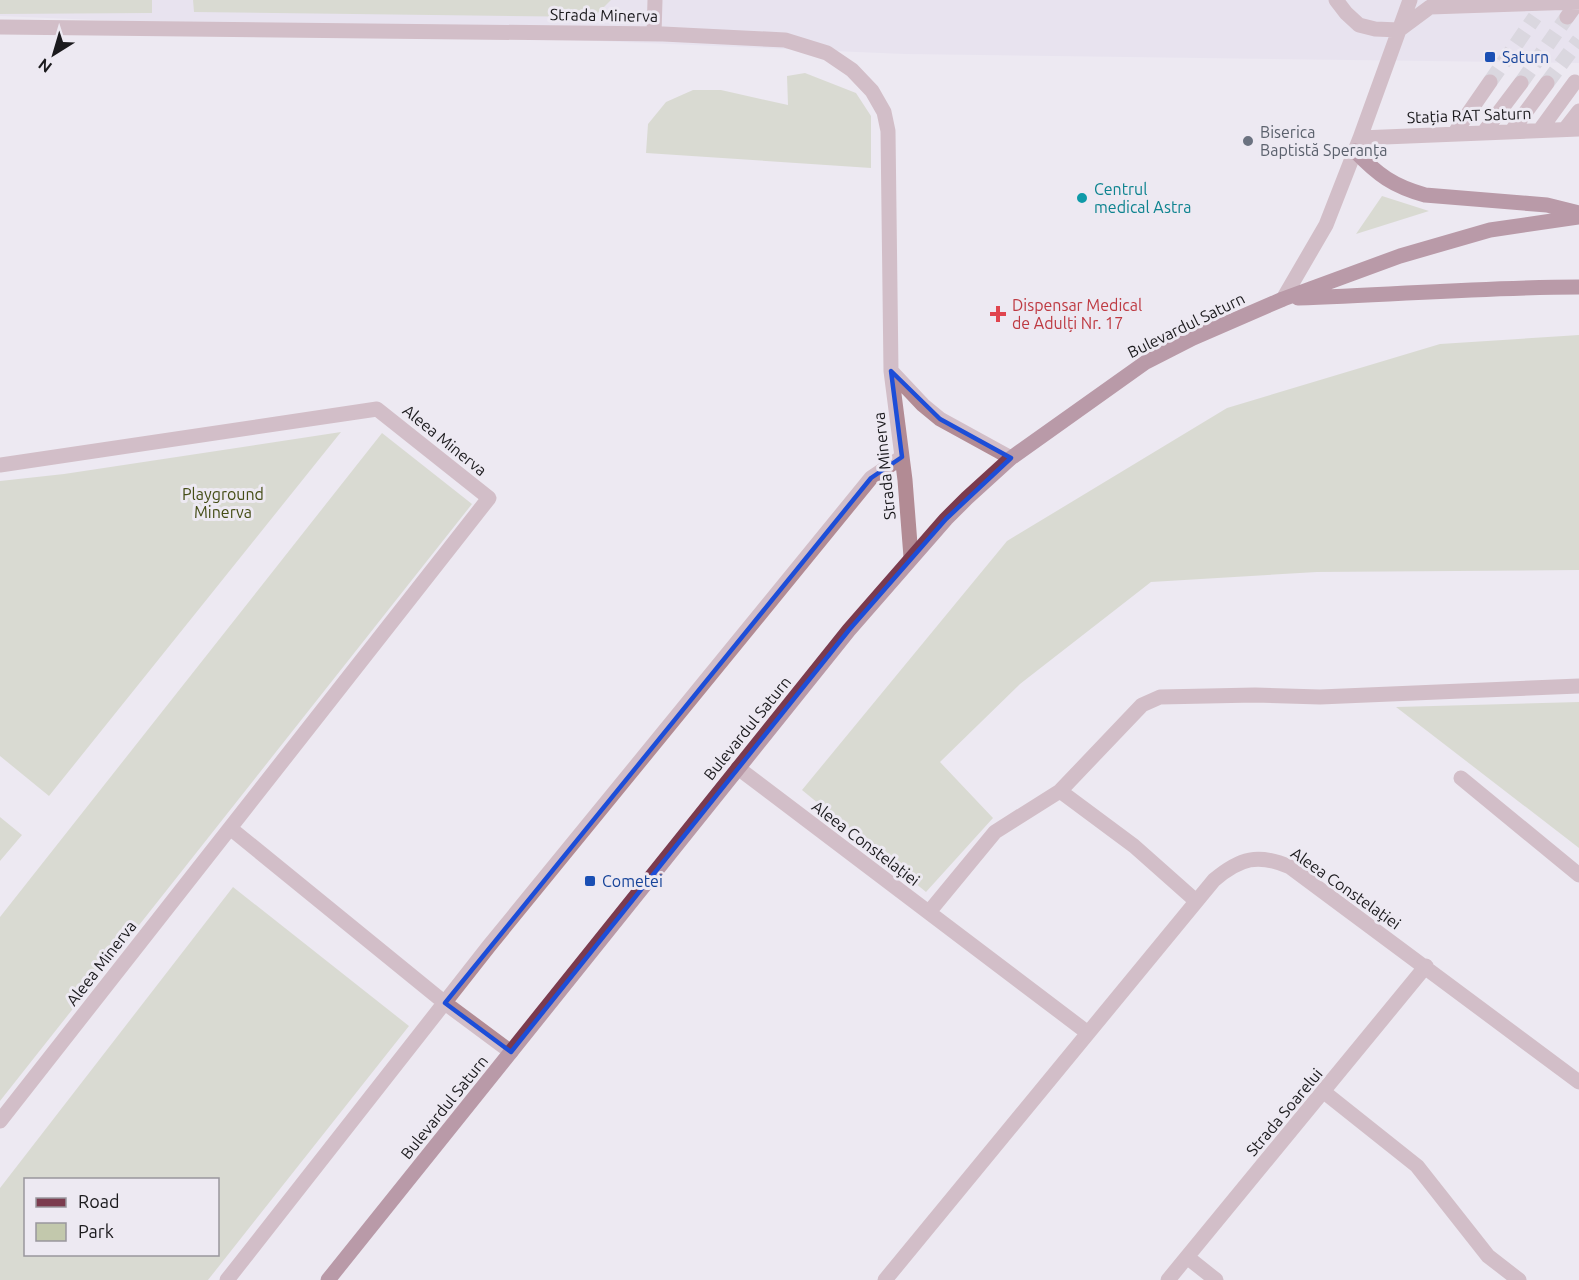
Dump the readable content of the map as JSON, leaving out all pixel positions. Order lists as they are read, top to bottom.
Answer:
{
  "streets": {
    "main road": ["Bulevardul Saturn"],
    "street": [
      "Strada Minerva",
      "Stația RAT Saturn",
      "Aleea Minerva",
      "Aleea Constelației",
      "Strada Soarelui"
    ]
  },
  "crossings": [
    ["Strada Minerva", "Bulevardul Saturn"],
    ["Bulevardul Saturn", "Aleea Constelației"],
    ["Aleea Constelației", "Strada Soarelui"]
  ],
  "parks": ["Playground Minerva"],
  "places": {
    "transit": ["Saturn", "Cometei"],
    "other": ["Biserica Baptistă Speranța", "Centrul medical Astra"],
    "health": ["Dispensar Medical de Adulți Nr. 17"]
  },
  "legend": ["Road", "Park"],
  "north": "bottom left"
}
